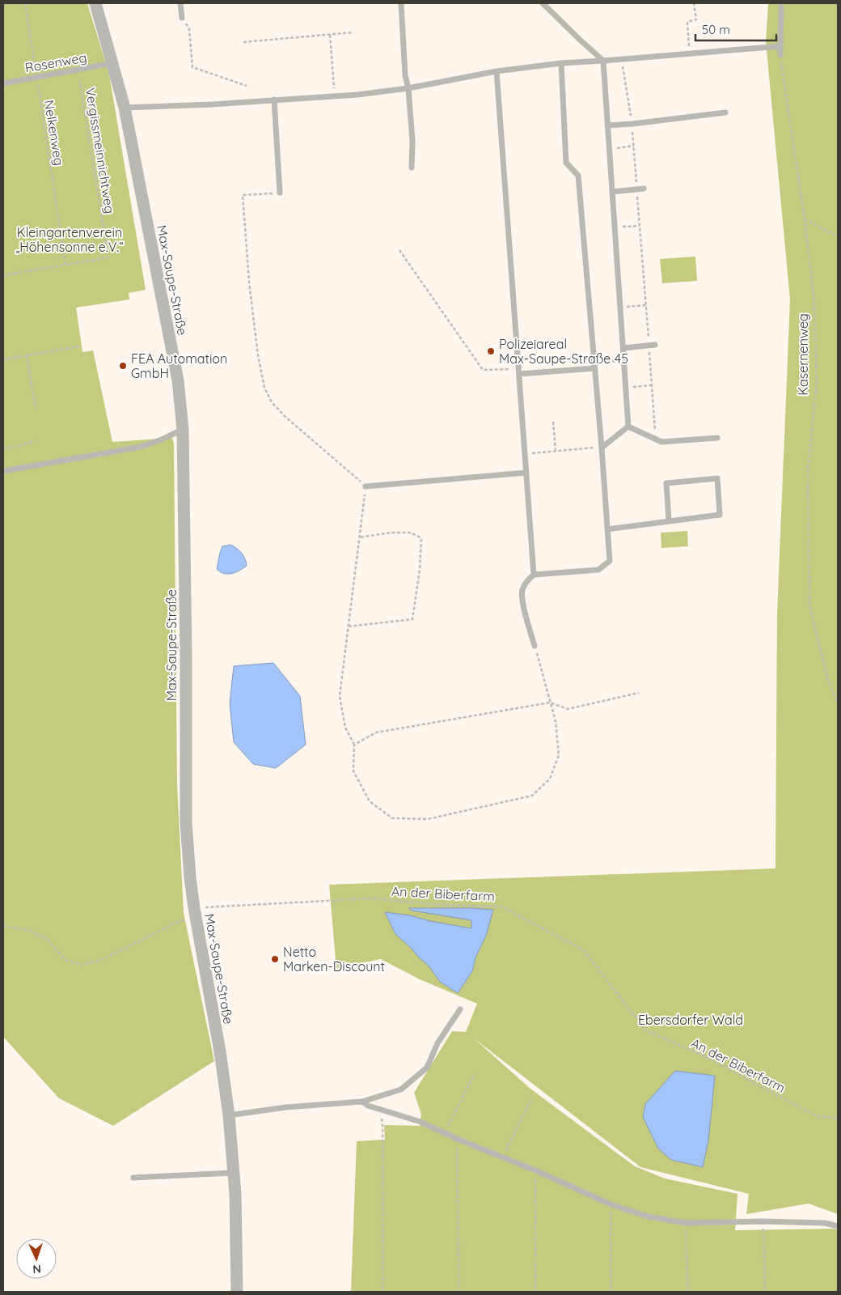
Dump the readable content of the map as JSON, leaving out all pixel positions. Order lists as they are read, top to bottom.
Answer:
{
  "streets": {
    "street": ["Max-Saupe-Straße"],
    "lane": ["Rosenweg"],
    "path": [
      "Nelkenweg",
      "Vergissmeinnichtweg",
      "Kasernenweg",
      "An der Biberfarm"
    ]
  },
  "crossings": [
    ["Rosenweg", "Nelkenweg"],
    ["Rosenweg", "Vergissmeinnichtweg"],
    ["Rosenweg", "Max-Saupe-Straße"],
    ["Nelkenweg", "Vergissmeinnichtweg"],
    ["Max-Saupe-Straße", "An der Biberfarm"]
  ],
  "parks": ["Kleingartenverein „Höhensonne e.V.“", "Ebersdorfer Wald"],
  "places": ["Polizeiareal Max-Saupe-Straße 45", "FEA Automation GmbH", "Netto Marken-Discount"],
  "scale_bar": "50 m",
  "north": "bottom"
}
